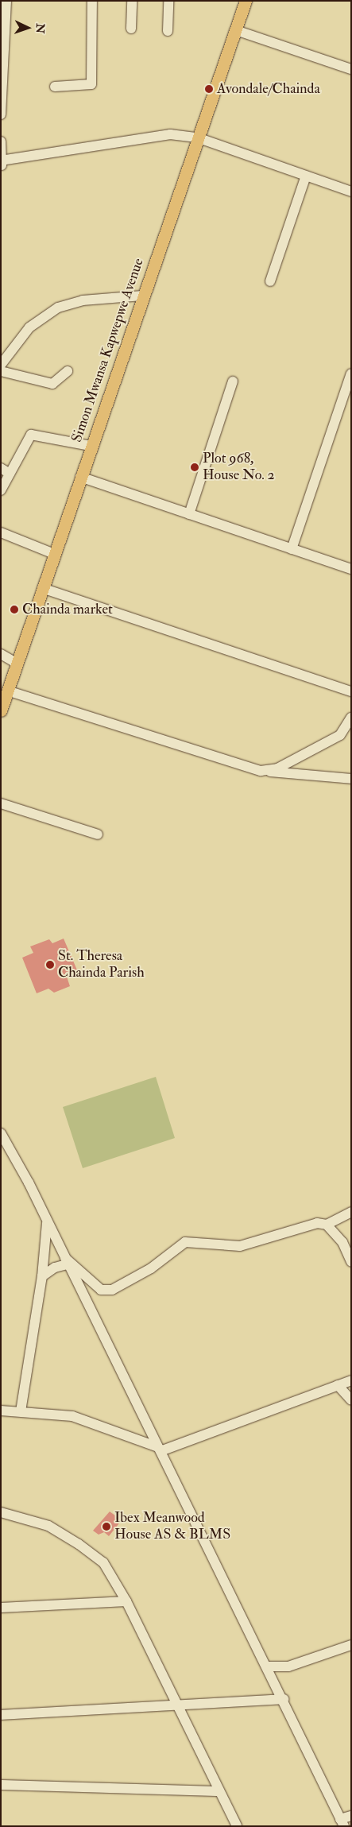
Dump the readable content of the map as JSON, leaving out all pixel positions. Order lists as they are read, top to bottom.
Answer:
{
  "streets": {
    "main road": ["Simon Mwansa Kapwepwe Avenue"]
  },
  "places": [
    "Avondale/Chainda",
    "Plot 968, House No. 2",
    "Chainda market",
    "St. Theresa Chainda Parish",
    "Ibex Meanwood House AS & BLMS"
  ],
  "north": "right"
}
